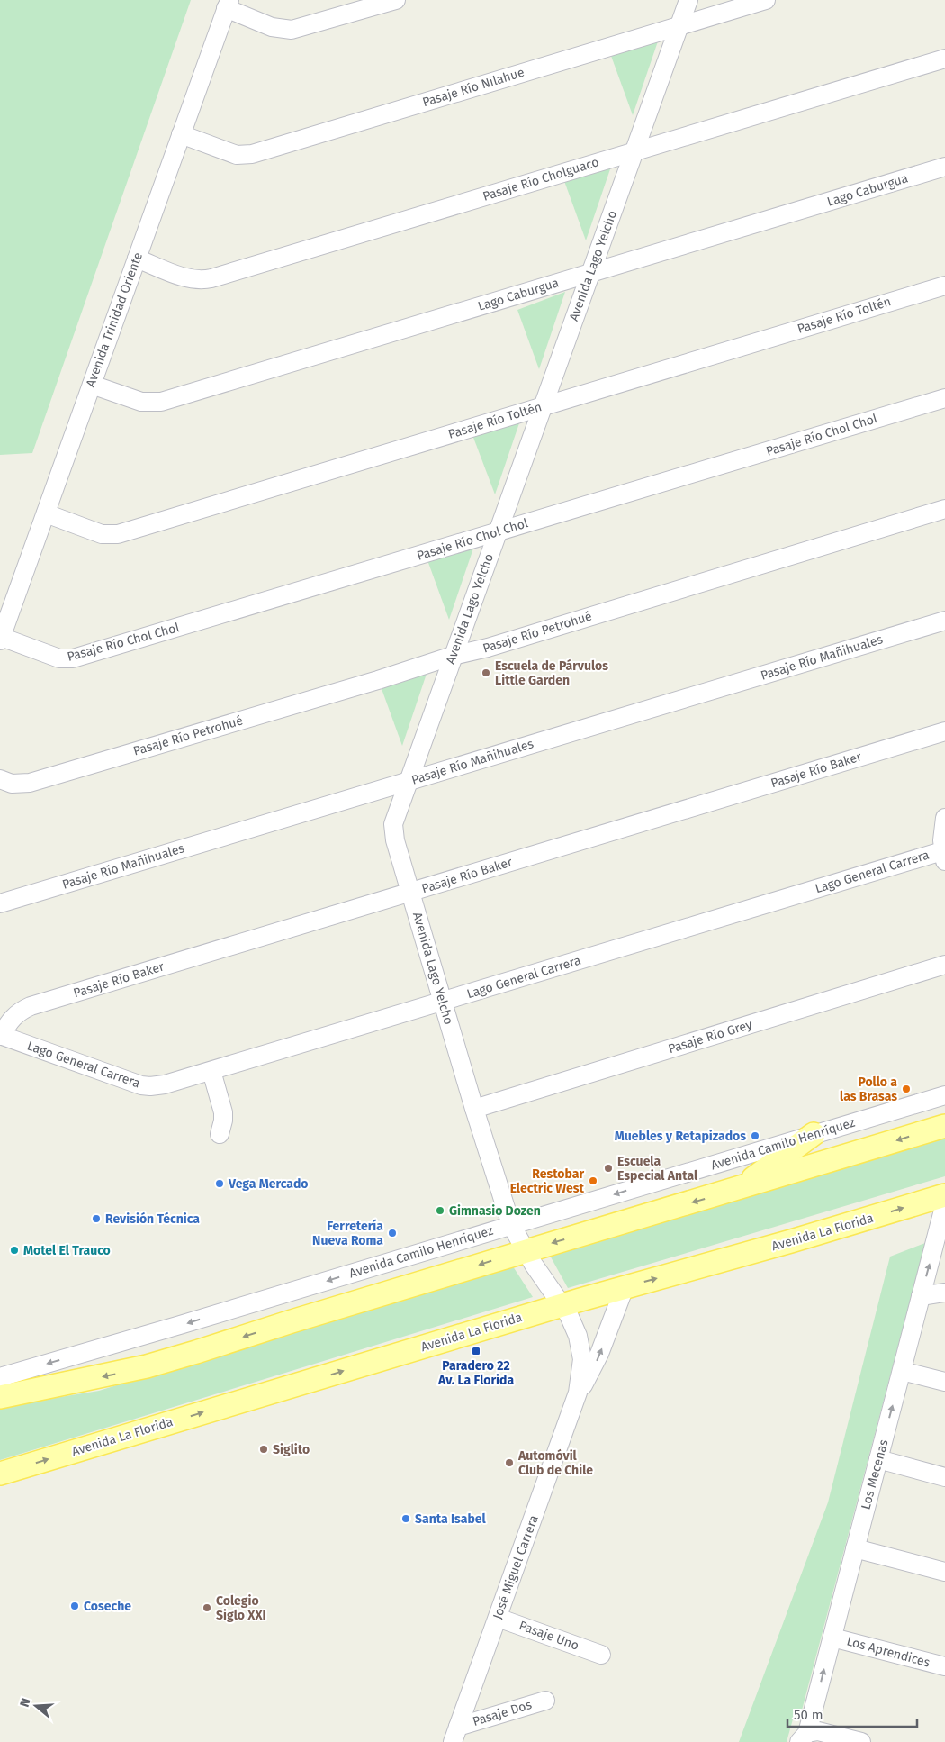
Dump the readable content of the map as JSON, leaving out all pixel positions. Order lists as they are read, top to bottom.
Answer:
{
  "streets": {
    "main road": ["Avenida La Florida"],
    "street": [
      "Pasaje Río Nilahue",
      "Pasaje Río Cholguaco",
      "Lago Caburgua",
      "Avenida Lago Yelcho",
      "Pasaje Río Toltén",
      "Avenida Trinidad Oriente",
      "Pasaje Río Chol Chol",
      "Pasaje Río Petrohué",
      "Pasaje Río Mañihuales",
      "Pasaje Río Baker",
      "Lago General Carrera",
      "Pasaje Río Grey",
      "Avenida Camilo Henríquez",
      "Los Mecenas",
      "José Miguel Carrera",
      "Pasaje Uno",
      "Los Aprendices",
      "Pasaje Dos"
    ]
  },
  "crossings": [
    ["Pasaje Río Nilahue", "Avenida Lago Yelcho"],
    ["Pasaje Río Nilahue", "Avenida Trinidad Oriente"],
    ["Pasaje Río Cholguaco", "Avenida Lago Yelcho"],
    ["Pasaje Río Cholguaco", "Avenida Trinidad Oriente"],
    ["Lago Caburgua", "Avenida Lago Yelcho"],
    ["Lago Caburgua", "Avenida Trinidad Oriente"],
    ["Avenida Lago Yelcho", "Pasaje Río Toltén"],
    ["Avenida Lago Yelcho", "Pasaje Río Chol Chol"],
    ["Avenida Lago Yelcho", "Pasaje Río Petrohué"],
    ["Avenida Lago Yelcho", "Pasaje Río Mañihuales"],
    ["Avenida Lago Yelcho", "Pasaje Río Baker"],
    ["Avenida Lago Yelcho", "Lago General Carrera"],
    ["Avenida Lago Yelcho", "Pasaje Río Grey"],
    ["Avenida Lago Yelcho", "Avenida Camilo Henríquez"],
    ["Avenida Lago Yelcho", "José Miguel Carrera"],
    ["Pasaje Río Toltén", "Avenida Trinidad Oriente"],
    ["Avenida Trinidad Oriente", "Pasaje Río Chol Chol"],
    ["Pasaje Río Baker", "Lago General Carrera"],
    ["Avenida Camilo Henríquez", "José Miguel Carrera"],
    ["Avenida La Florida", "José Miguel Carrera"],
    ["Los Mecenas", "Los Aprendices"],
    ["José Miguel Carrera", "Pasaje Uno"],
    ["José Miguel Carrera", "Pasaje Dos"]
  ],
  "one_way": ["Avenida Camilo Henríquez", "Los Mecenas"],
  "places": {
    "other": [
      "Escuela de Párvulos Little Garden",
      "Pollo a las Brasas",
      "Muebles y Retapizados",
      "Escuela Especial Antal",
      "Restobar Electric West",
      "Vega Mercado",
      "Gimnasio Dozen",
      "Revisión Técnica",
      "Ferretería Nueva Roma",
      "Motel El Trauco",
      "Siglito",
      "Automóvil Club de Chile",
      "Santa Isabel",
      "Coseche",
      "Colegio Siglo XXI"
    ],
    "transit": ["Paradero 22 Av. La Florida"]
  },
  "scale_bar": "50 m",
  "north": "left"
}
